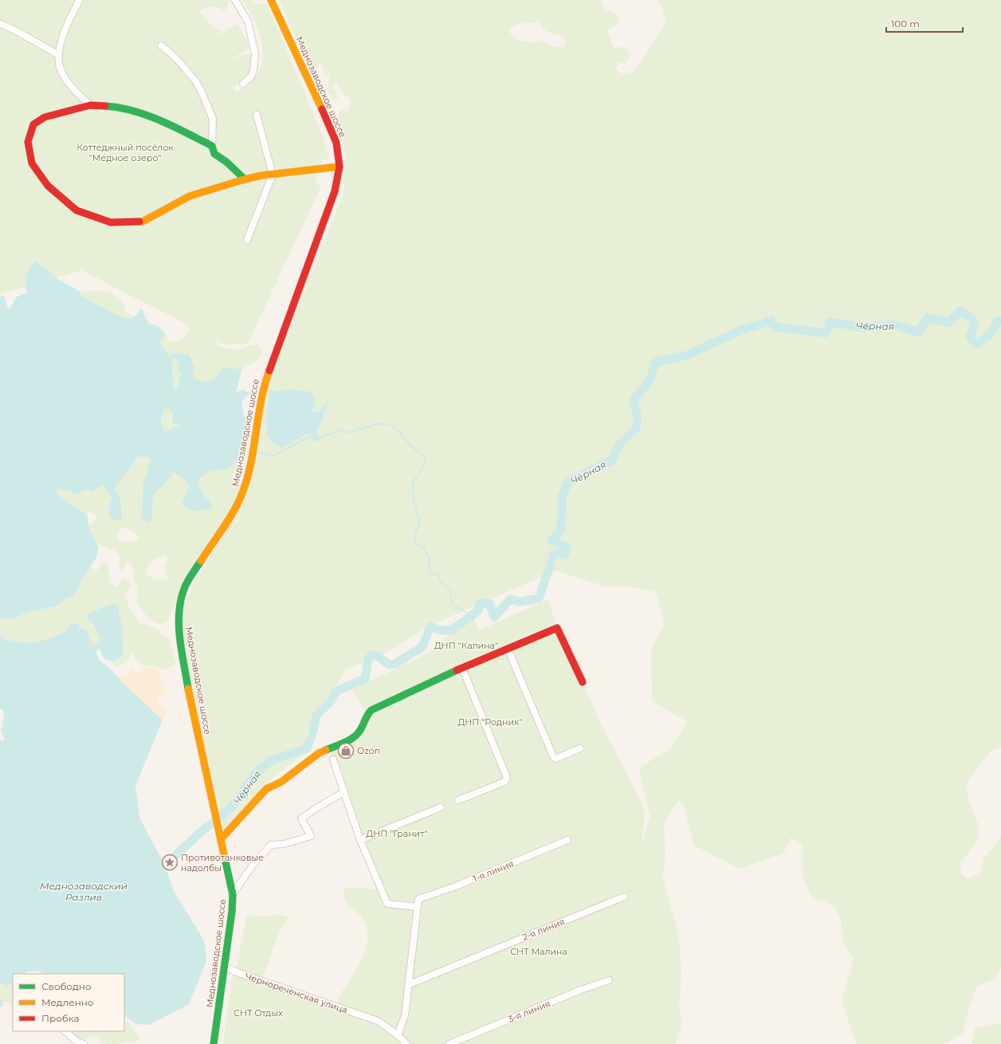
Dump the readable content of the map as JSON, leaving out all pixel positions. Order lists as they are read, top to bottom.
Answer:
{
  "streets": {
    "main road": ["Меднозаводское шоссе"],
    "street": [
      "1-я линия",
      "2-я линия",
      "Чернореченская улица",
      "3-я линия"
    ]
  },
  "crossings": [
    ["Меднозаводское шоссе", "Чернореченская улица"]
  ],
  "water": ["Чёрная", "Меднозаводский Разлив"],
  "parks": [
    "Коттеджный посёлок \"Медное озеро\"",
    "ДНП \"Калина\"",
    "ДНП \"Родник\"",
    "ДНП \"Гранит\"",
    "СНТ Малина",
    "СНТ Отдых"
  ],
  "places": {
    "shop": ["Ozon"],
    "place": ["Противотанковые надолбы"]
  },
  "legend": ["Свободно", "Медленно", "Пробка"],
  "scale_bar": "100 m"
}
